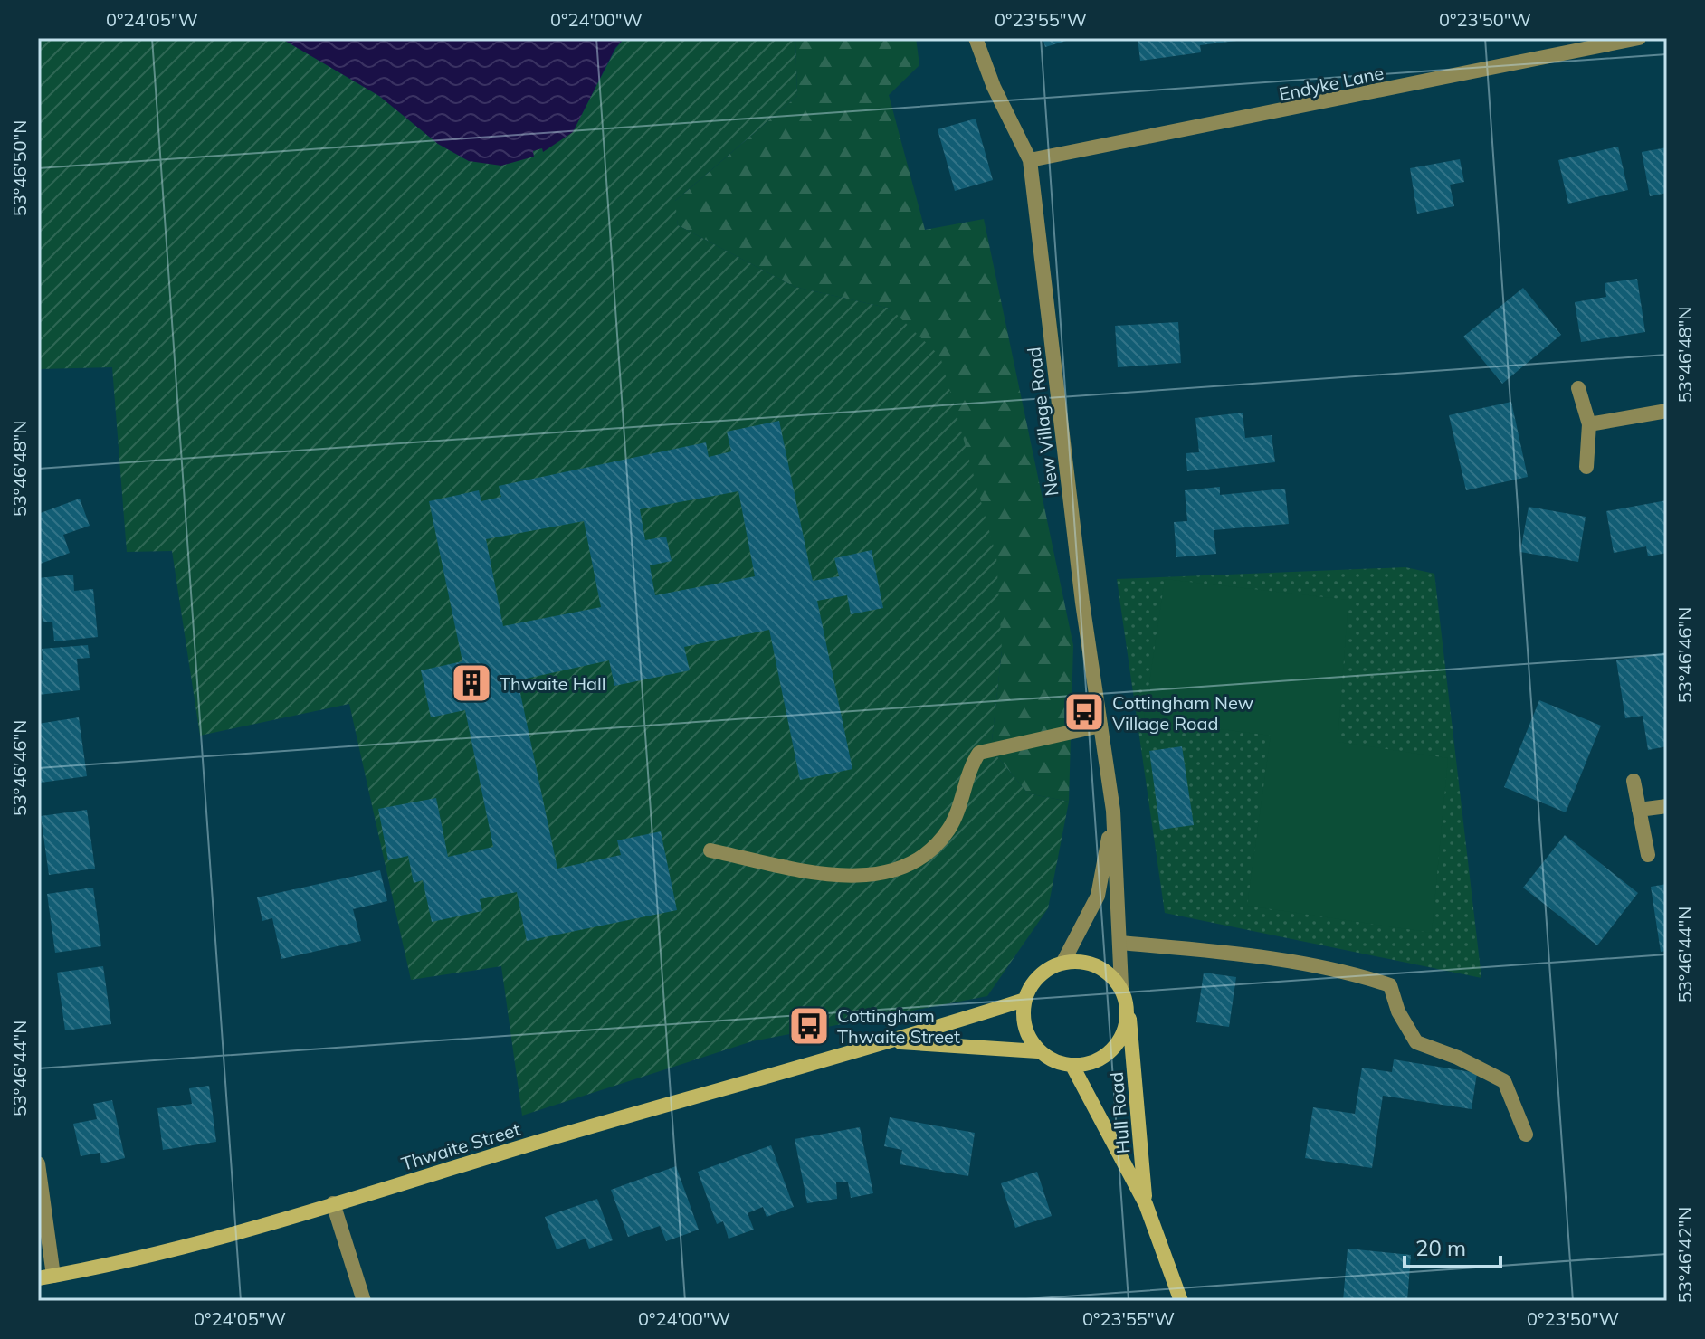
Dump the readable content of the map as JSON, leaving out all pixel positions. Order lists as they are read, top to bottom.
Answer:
{
  "streets": {
    "main road": ["Hull Road", "Thwaite Street"],
    "street": ["Endyke Lane", "New Village Road"]
  },
  "crossings": [
    ["Endyke Lane", "New Village Road"],
    ["Hull Road", "Thwaite Street"]
  ],
  "places": {
    "building": ["Thwaite Hall"],
    "bus stop": ["Cottingham New Village Road", "Cottingham Thwaite Street"]
  },
  "scale_bar": "20 m",
  "coordinates": [
    "0°24'05\"W",
    "0°24'00\"W",
    "0°23'55\"W",
    "0°23'50\"W",
    "53°46'50\"N",
    "53°46'48\"N",
    "53°46'46\"N",
    "53°46'44\"N",
    "53°46'42\"N"
  ]
}
